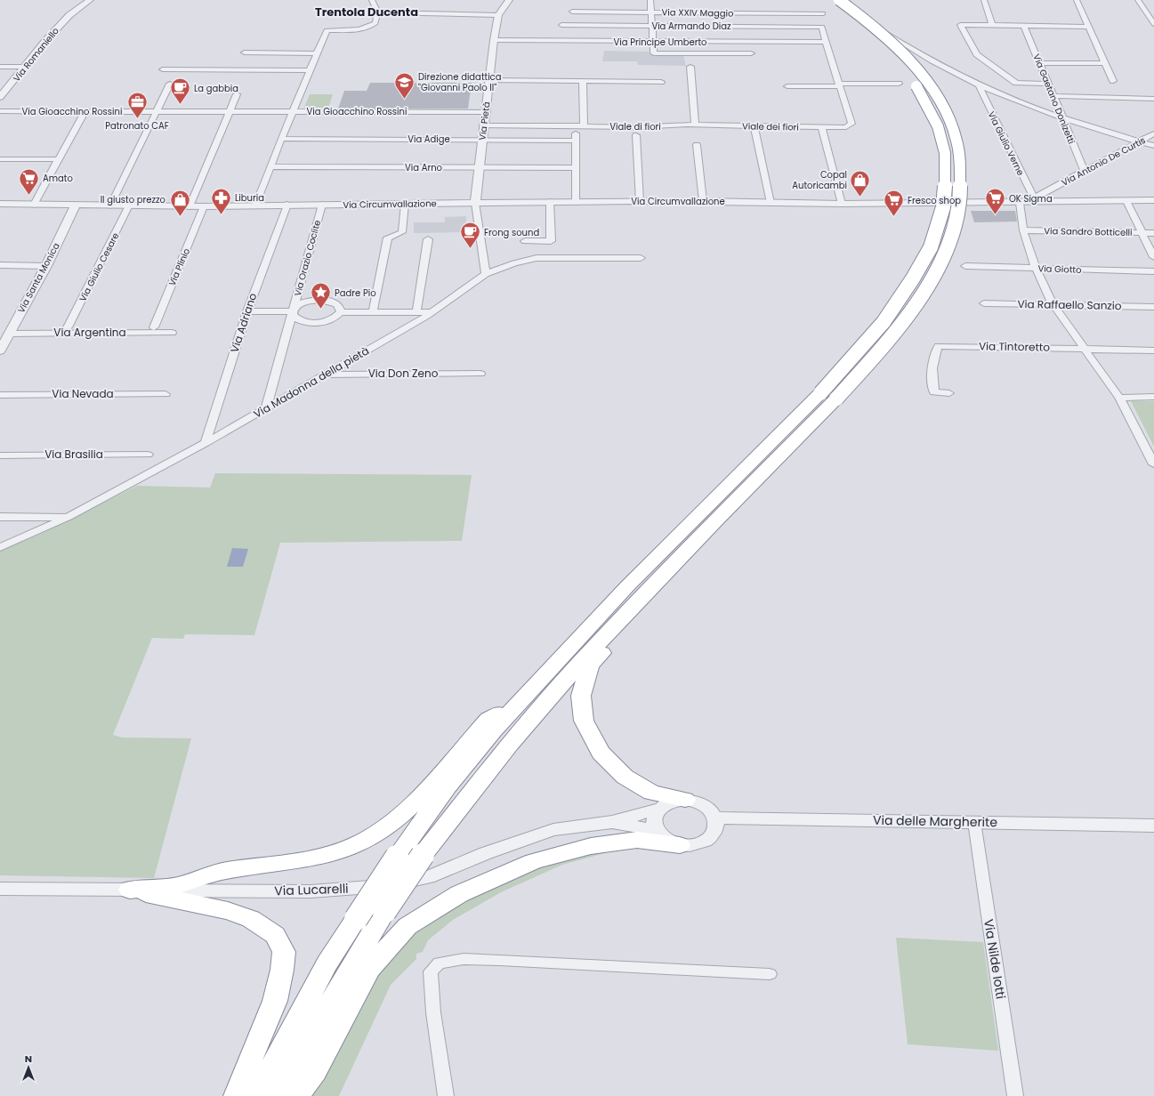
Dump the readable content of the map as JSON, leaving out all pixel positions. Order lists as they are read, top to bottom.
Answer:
{
  "streets": {
    "street": [
      "Via XXIV Maggio",
      "Via Armando Diaz",
      "Via Principe Umberto",
      "Via Romaniello",
      "Via Gaetano Donizetti",
      "Via Gioacchino Rossini",
      "Via Pietà",
      "Viale di fiori",
      "Viale dei fiori",
      "Via Adige",
      "Via Giulio Verne",
      "Via Antonio De Curtis",
      "Via Arno",
      "Via Circumvallazione",
      "Via Sandro Botticelli",
      "Via Orazio Coclite",
      "Via Giulio Cesare",
      "Via Plinio",
      "Via Giotto",
      "Via Santa Monica",
      "Via Raffaello Sanzio",
      "Via Adriano",
      "Via Argentina",
      "Via Tintoretto",
      "Via Don Zeno",
      "Via Madonna della pietà",
      "Via Nevada",
      "Via Brasilia",
      "Via delle Margherite",
      "Via Lucarelli",
      "Via Nilde Iotti"
    ]
  },
  "crossings": [
    ["Via Armando Diaz", "Via Principe Umberto"],
    ["Via Principe Umberto", "Via Pietà"],
    ["Via Gaetano Donizetti", "Via Antonio De Curtis"],
    ["Via Gioacchino Rossini", "Via Pietà"],
    ["Via Pietà", "Via Adige"],
    ["Via Pietà", "Via Arno"],
    ["Via Pietà", "Via Circumvallazione"],
    ["Viale di fiori", "Viale dei fiori"],
    ["Via Giulio Verne", "Via Antonio De Curtis"],
    ["Via Giulio Verne", "Via Circumvallazione"],
    ["Via Antonio De Curtis", "Via Circumvallazione"],
    ["Via Circumvallazione", "Via Orazio Coclite"],
    ["Via Circumvallazione", "Via Giulio Cesare"],
    ["Via Circumvallazione", "Via Plinio"],
    ["Via Circumvallazione", "Via Santa Monica"],
    ["Via Circumvallazione", "Via Adriano"],
    ["Via Orazio Coclite", "Via Madonna della pietà"],
    ["Via Santa Monica", "Via Argentina"],
    ["Via Adriano", "Via Madonna della pietà"],
    ["Via Don Zeno", "Via Madonna della pietà"],
    ["Via delle Margherite", "Via Lucarelli"],
    ["Via delle Margherite", "Via Nilde Iotti"]
  ],
  "districts": ["Trentola Ducenta"],
  "places": {
    "school or university": ["Direzione didattica \"Giovanni Paolo II\""],
    "cafe": ["La gabbia", "Frong sound"],
    "office": ["Patronato CAF"],
    "supermarket": ["Amato", "OK Sigma", "Fresco shop"],
    "shop": ["Copal Autoricambi", "Il giusto prezzo"],
    "pharmacy": ["Liburia"],
    "place": ["Padre Pio"]
  },
  "north": "top"
}
